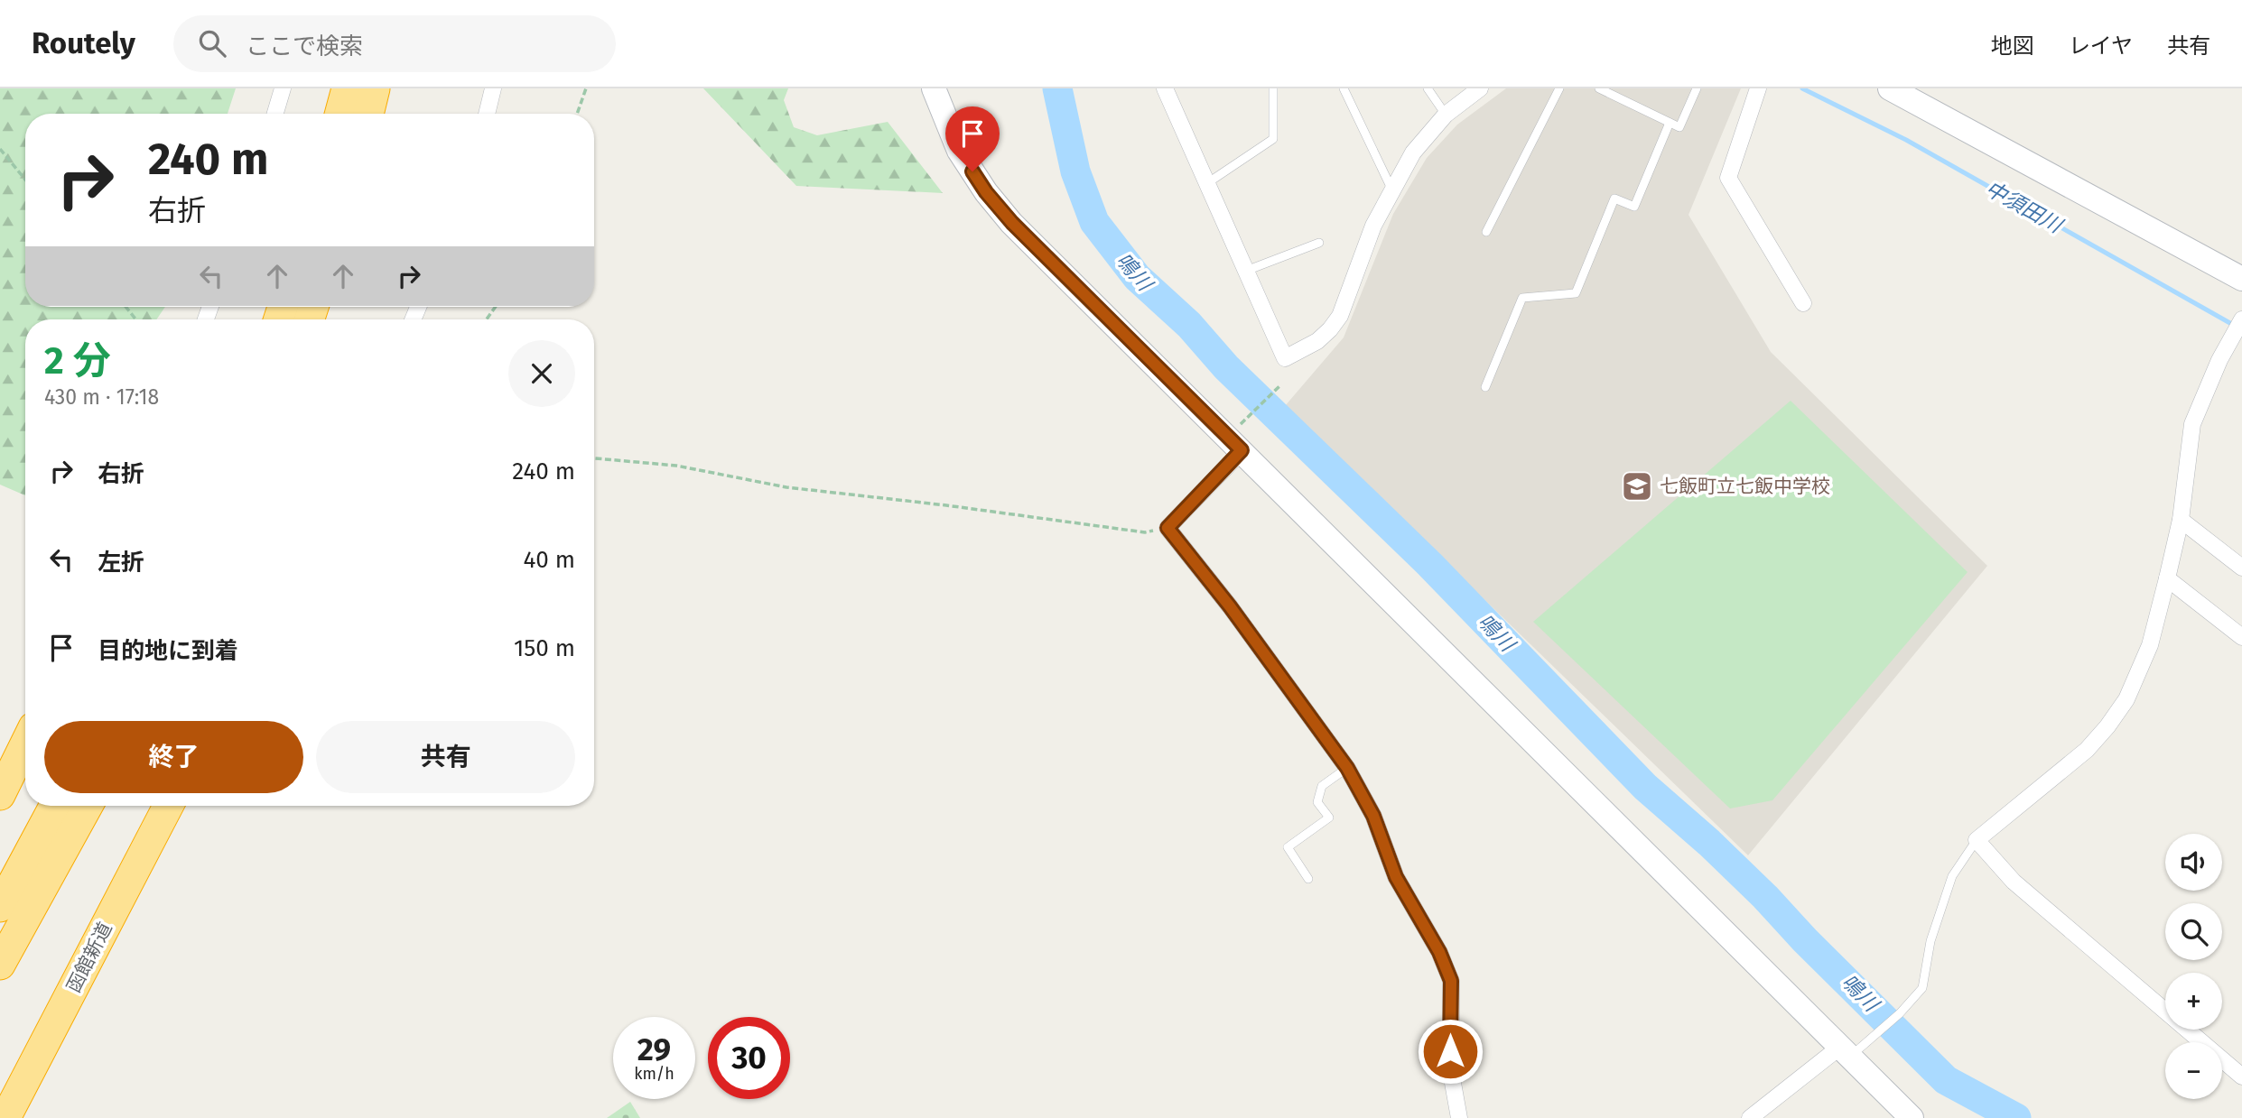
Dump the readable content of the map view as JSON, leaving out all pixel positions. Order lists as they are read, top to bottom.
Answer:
{
  "streets": {
    "highway": ["函館新道"]
  },
  "water": ["中須田川", "鳴川"],
  "places": {
    "school or university": ["七飯町立七飯中学校"]
  },
  "page": {
    "header": "Routely",
    "search": "ここで検索",
    "nav": ["地図", "レイヤ", "共有"],
    "turn": ["240 m", "右折"],
    "heading": ["2 分", "430 m · 17:18"],
    "list": [
      {
        "name": "右折",
        "value": "240 m"
      },
      {
        "name": "左折",
        "value": "40 m"
      },
      {
        "name": "目的地に到着",
        "value": "150 m"
      }
    ],
    "buttons": ["終了", "共有"],
    "map_buttons": ["+", "−"],
    "speed": "29 km/h",
    "limit": "30"
  }
}
